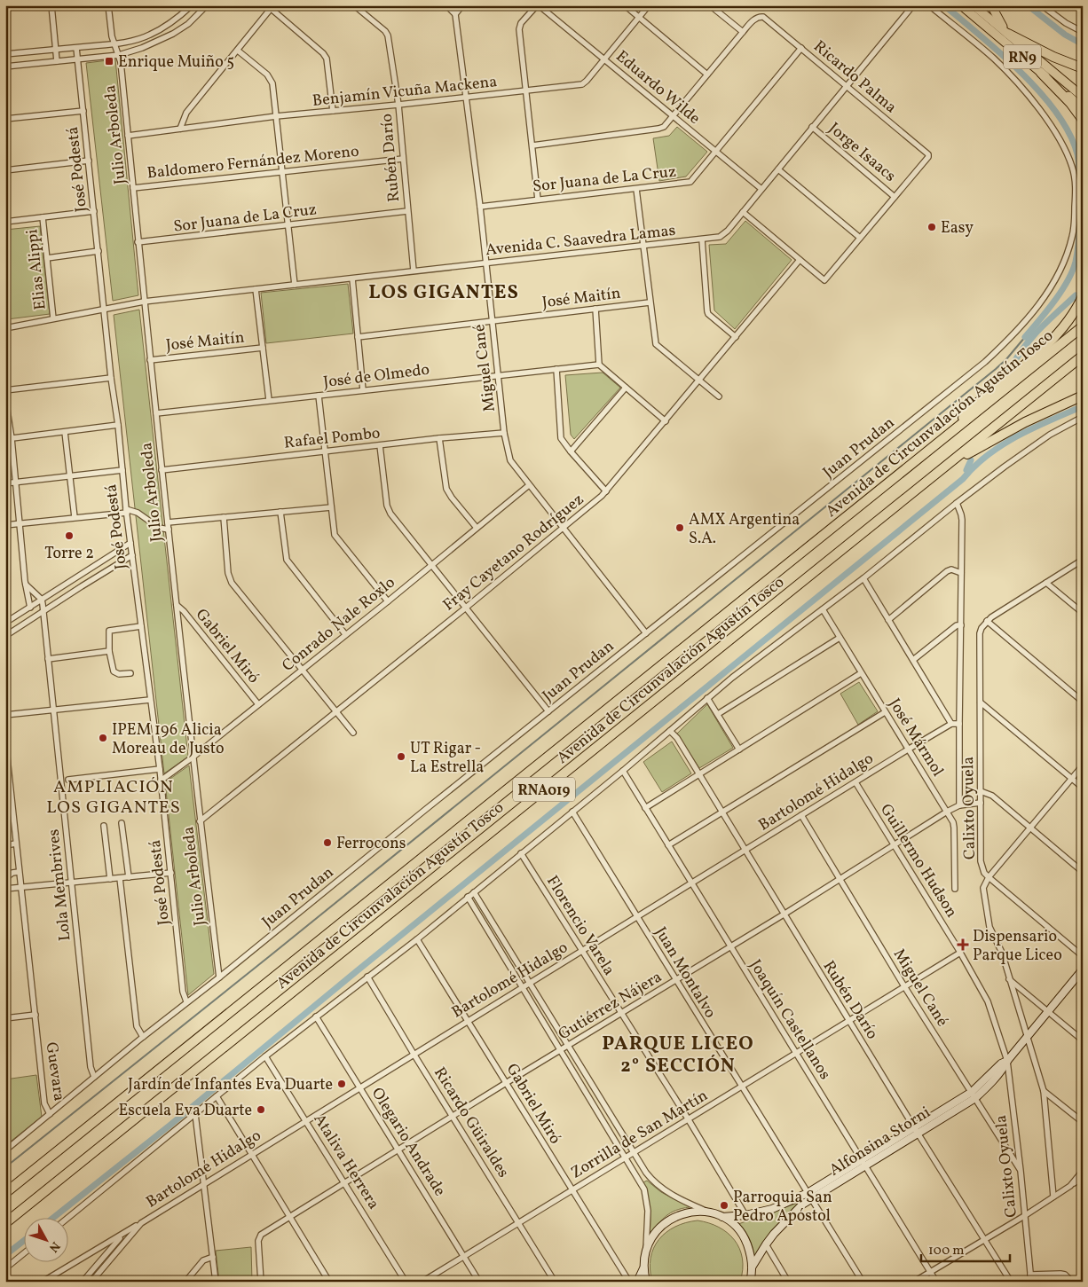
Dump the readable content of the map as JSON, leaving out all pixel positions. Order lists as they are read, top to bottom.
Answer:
{
  "streets": {
    "highway": ["Avenida de Circunvalación Agustín Tosco", "RNA019"],
    "main road": ["RN9"],
    "street": [
      "Ricardo Palma",
      "Eduardo Wilde",
      "Benjamín Vicuña Mackena",
      "Julio Arboleda",
      "Jorge Isaacs",
      "Rubén Darío",
      "Baldomero Fernández Moreno",
      "José Podestá",
      "Sor Juana de La Cruz",
      "Avenida C. Saavedra Lamas",
      "Elias Alippi",
      "José Maitín",
      "Miguel Cané",
      "José de Olmedo",
      "Rafael Pombo",
      "Juan Prudan",
      "Fray Cayetano Rodríguez",
      "Conrado Nale Roxlo",
      "Gabriel Miró",
      "José Mármol",
      "Bartolomé Hidalgo",
      "Calixto Oyuela",
      "Guillermo Hudson",
      "Lola Membrives",
      "Florencio Varela",
      "Juan Montalvo",
      "Gutiérrez Nájera",
      "Joaquín Castellanos",
      "Guevara",
      "Ricardo Güiraldes",
      "Zorrilla de San Martín",
      "Alfonsina Storni",
      "Olegario Andrade",
      "Ataliva Herrera"
    ]
  },
  "crossings": [
    ["Ricardo Palma", "Jorge Isaacs"],
    ["Ricardo Palma", "Sor Juana de La Cruz"],
    ["Ricardo Palma", "Avenida C. Saavedra Lamas"],
    ["Eduardo Wilde", "Benjamín Vicuña Mackena"],
    ["Eduardo Wilde", "Sor Juana de La Cruz"],
    ["Eduardo Wilde", "Avenida C. Saavedra Lamas"],
    ["Benjamín Vicuña Mackena", "Julio Arboleda"],
    ["Benjamín Vicuña Mackena", "Rubén Darío"],
    ["Benjamín Vicuña Mackena", "Miguel Cané"],
    ["Julio Arboleda", "Baldomero Fernández Moreno"],
    ["Julio Arboleda", "Sor Juana de La Cruz"],
    ["Julio Arboleda", "Avenida C. Saavedra Lamas"],
    ["Julio Arboleda", "José Maitín"],
    ["Julio Arboleda", "José de Olmedo"],
    ["Julio Arboleda", "Rafael Pombo"],
    ["Julio Arboleda", "Juan Prudan"],
    ["Julio Arboleda", "Fray Cayetano Rodríguez"],
    ["Julio Arboleda", "Conrado Nale Roxlo"],
    ["Julio Arboleda", "Gabriel Miró"],
    ["Jorge Isaacs", "Avenida C. Saavedra Lamas"],
    ["Rubén Darío", "Baldomero Fernández Moreno"],
    ["Rubén Darío", "Sor Juana de La Cruz"],
    ["Rubén Darío", "Avenida C. Saavedra Lamas"],
    ["Rubén Darío", "Bartolomé Hidalgo"],
    ["Rubén Darío", "Gutiérrez Nájera"],
    ["Rubén Darío", "Zorrilla de San Martín"],
    ["Rubén Darío", "Alfonsina Storni"],
    ["José Podestá", "Avenida C. Saavedra Lamas"],
    ["José Podestá", "Juan Prudan"],
    ["José Podestá", "Conrado Nale Roxlo"],
    ["Sor Juana de La Cruz", "Miguel Cané"],
    ["Avenida C. Saavedra Lamas", "Elias Alippi"],
    ["Avenida C. Saavedra Lamas", "Miguel Cané"],
    ["José Maitín", "Miguel Cané"],
    ["Miguel Cané", "José de Olmedo"],
    ["Miguel Cané", "Rafael Pombo"],
    ["Miguel Cané", "Juan Prudan"],
    ["Miguel Cané", "Fray Cayetano Rodríguez"],
    ["Miguel Cané", "Conrado Nale Roxlo"],
    ["Miguel Cané", "Bartolomé Hidalgo"],
    ["Miguel Cané", "Calixto Oyuela"],
    ["Miguel Cané", "Gutiérrez Nájera"],
    ["Miguel Cané", "Zorrilla de San Martín"],
    ["Miguel Cané", "Alfonsina Storni"],
    ["Juan Prudan", "Lola Membrives"],
    ["Juan Prudan", "Guevara"],
    ["Conrado Nale Roxlo", "Gabriel Miró"],
    ["Gabriel Miró", "Bartolomé Hidalgo"],
    ["Gabriel Miró", "Gutiérrez Nájera"],
    ["Gabriel Miró", "Zorrilla de San Martín"],
    ["José Mármol", "Bartolomé Hidalgo"],
    ["José Mármol", "Gutiérrez Nájera"],
    ["Bartolomé Hidalgo", "Guillermo Hudson"],
    ["Bartolomé Hidalgo", "Florencio Varela"],
    ["Bartolomé Hidalgo", "Juan Montalvo"],
    ["Bartolomé Hidalgo", "Joaquín Castellanos"],
    ["Bartolomé Hidalgo", "Ricardo Güiraldes"],
    ["Bartolomé Hidalgo", "Olegario Andrade"],
    ["Bartolomé Hidalgo", "Ataliva Herrera"],
    ["Calixto Oyuela", "Guillermo Hudson"],
    ["Calixto Oyuela", "Gutiérrez Nájera"],
    ["Calixto Oyuela", "Zorrilla de San Martín"],
    ["Calixto Oyuela", "Alfonsina Storni"],
    ["Guillermo Hudson", "Gutiérrez Nájera"],
    ["Guillermo Hudson", "Zorrilla de San Martín"],
    ["Florencio Varela", "Gutiérrez Nájera"],
    ["Florencio Varela", "Zorrilla de San Martín"],
    ["Florencio Varela", "Alfonsina Storni"],
    ["Juan Montalvo", "Gutiérrez Nájera"],
    ["Juan Montalvo", "Zorrilla de San Martín"],
    ["Juan Montalvo", "Alfonsina Storni"],
    ["Gutiérrez Nájera", "Joaquín Castellanos"],
    ["Gutiérrez Nájera", "Ricardo Güiraldes"],
    ["Gutiérrez Nájera", "Olegario Andrade"],
    ["Gutiérrez Nájera", "Ataliva Herrera"],
    ["Joaquín Castellanos", "Zorrilla de San Martín"],
    ["Joaquín Castellanos", "Alfonsina Storni"],
    ["Ricardo Güiraldes", "Zorrilla de San Martín"],
    ["Zorrilla de San Martín", "Olegario Andrade"]
  ],
  "districts": ["LOS GIGANTES", "AMPLIACIÓN LOS GIGANTES", "PARQUE LICEO 2° SECCIÓN"],
  "places": {
    "transit": ["Enrique Muiño 5"],
    "other": [
      "Easy",
      "AMX Argentina S.A.",
      "Torre 2",
      "IPEM 196 Alicia Moreau de Justo",
      "UT Rigar - La Estrella",
      "Ferrocons",
      "Jardín de Infantes Eva Duarte",
      "Escuela Eva Duarte",
      "Parroquia San Pedro Apóstol"
    ],
    "health": ["Dispensario Parque Liceo"]
  },
  "scale_bar": "100 m",
  "north": "bottom right"
}
